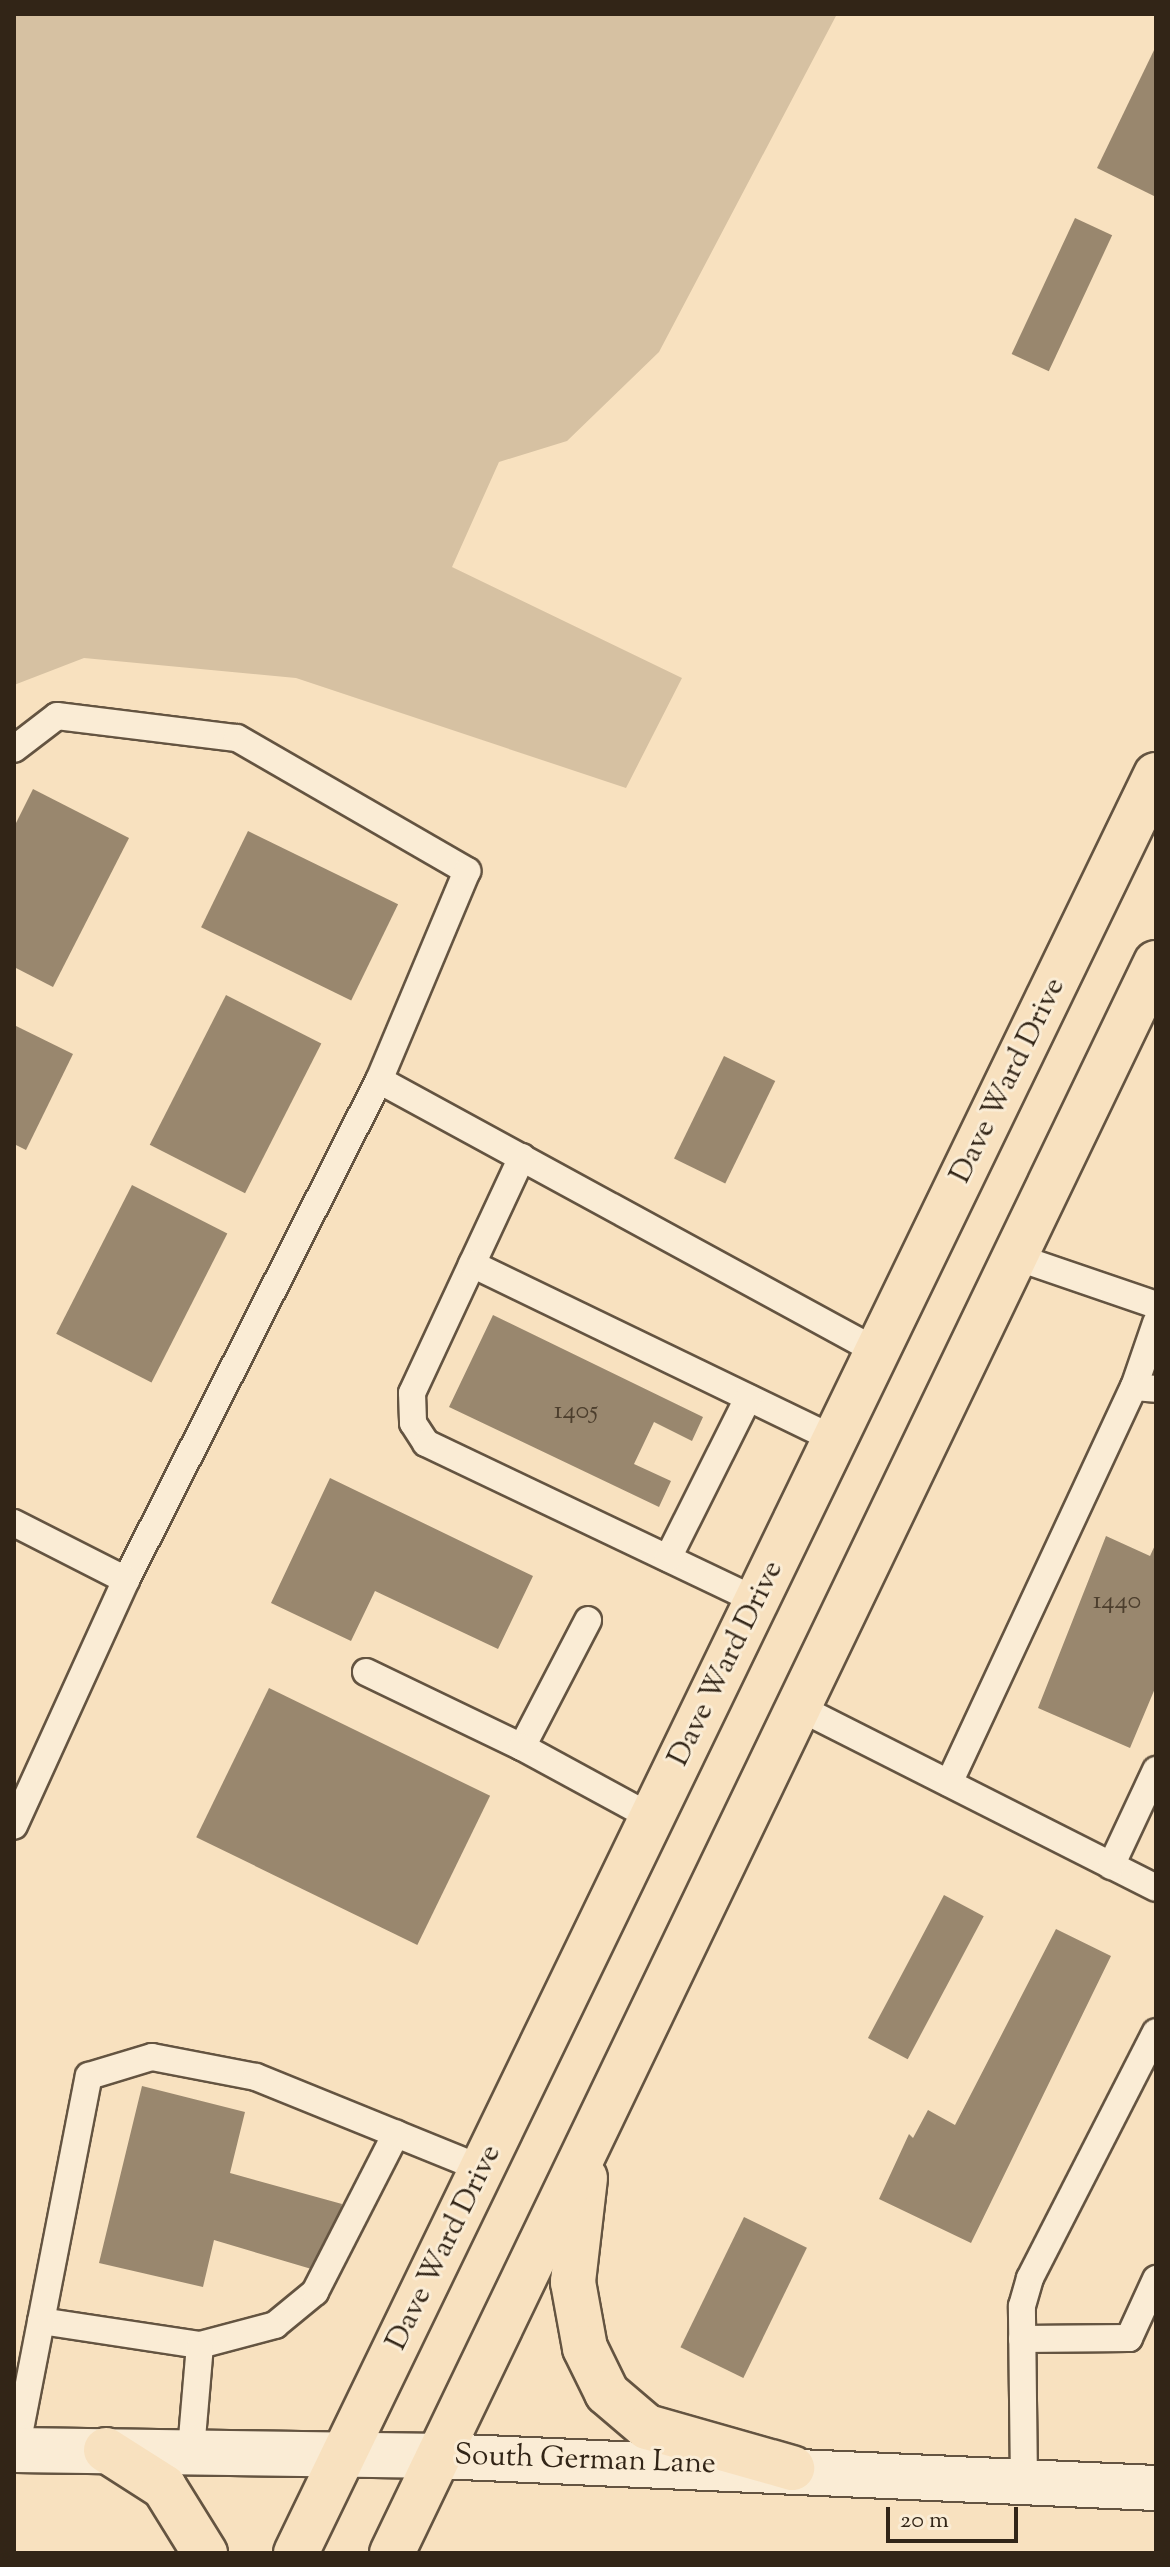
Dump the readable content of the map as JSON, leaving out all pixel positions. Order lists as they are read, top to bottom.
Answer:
{
  "streets": {
    "main road": ["Dave Ward Drive"],
    "street": ["South German Lane"]
  },
  "crossings": [
    ["Dave Ward Drive", "South German Lane"]
  ],
  "house_numbers": ["1405", "1440"],
  "scale_bar": "20 m"
}
